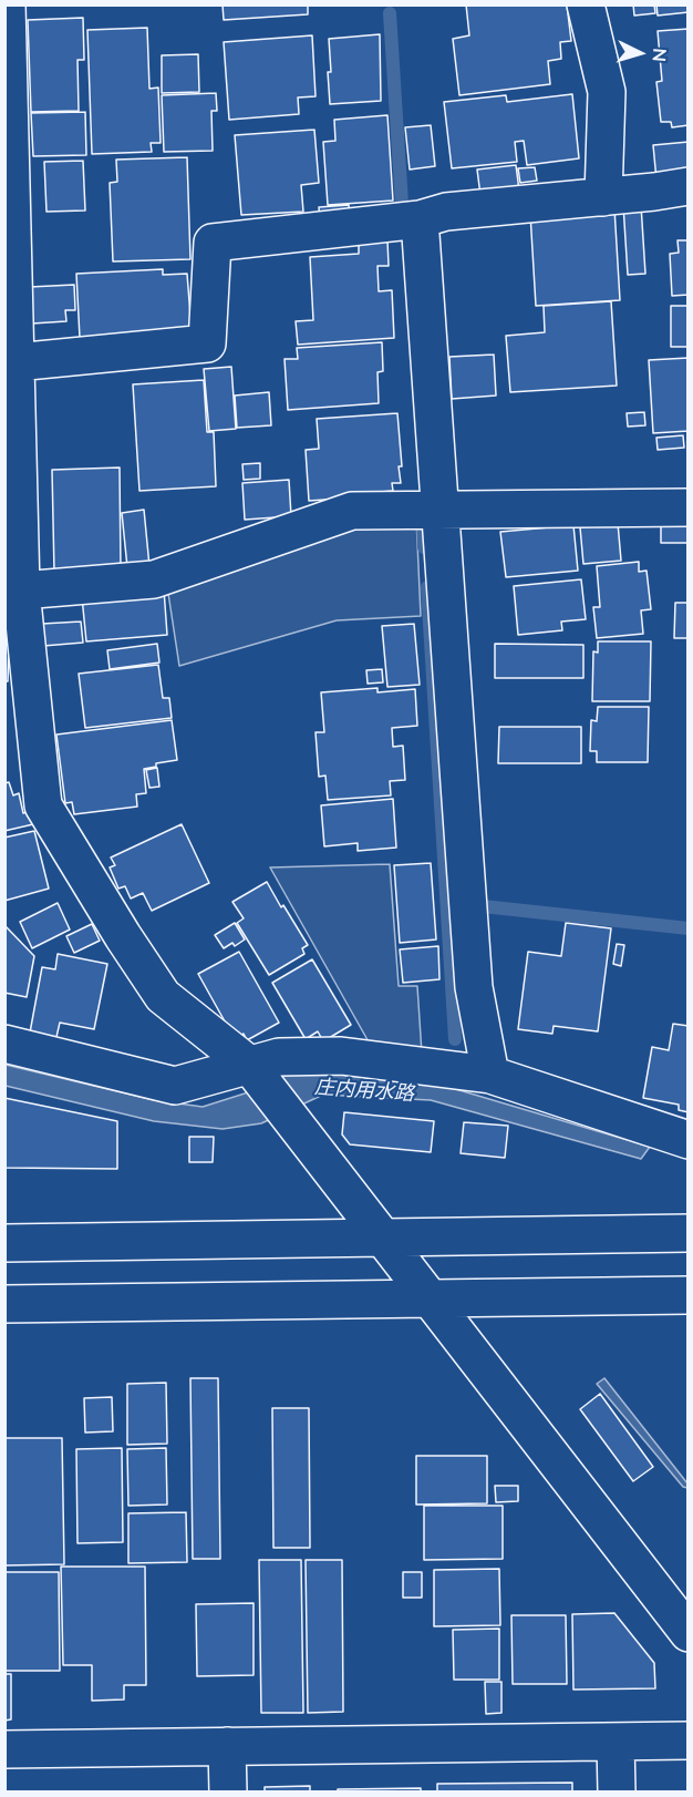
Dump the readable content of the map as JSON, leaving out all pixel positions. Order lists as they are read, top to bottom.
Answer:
{
  "water": ["庄内用水路"],
  "north": "right"
}
